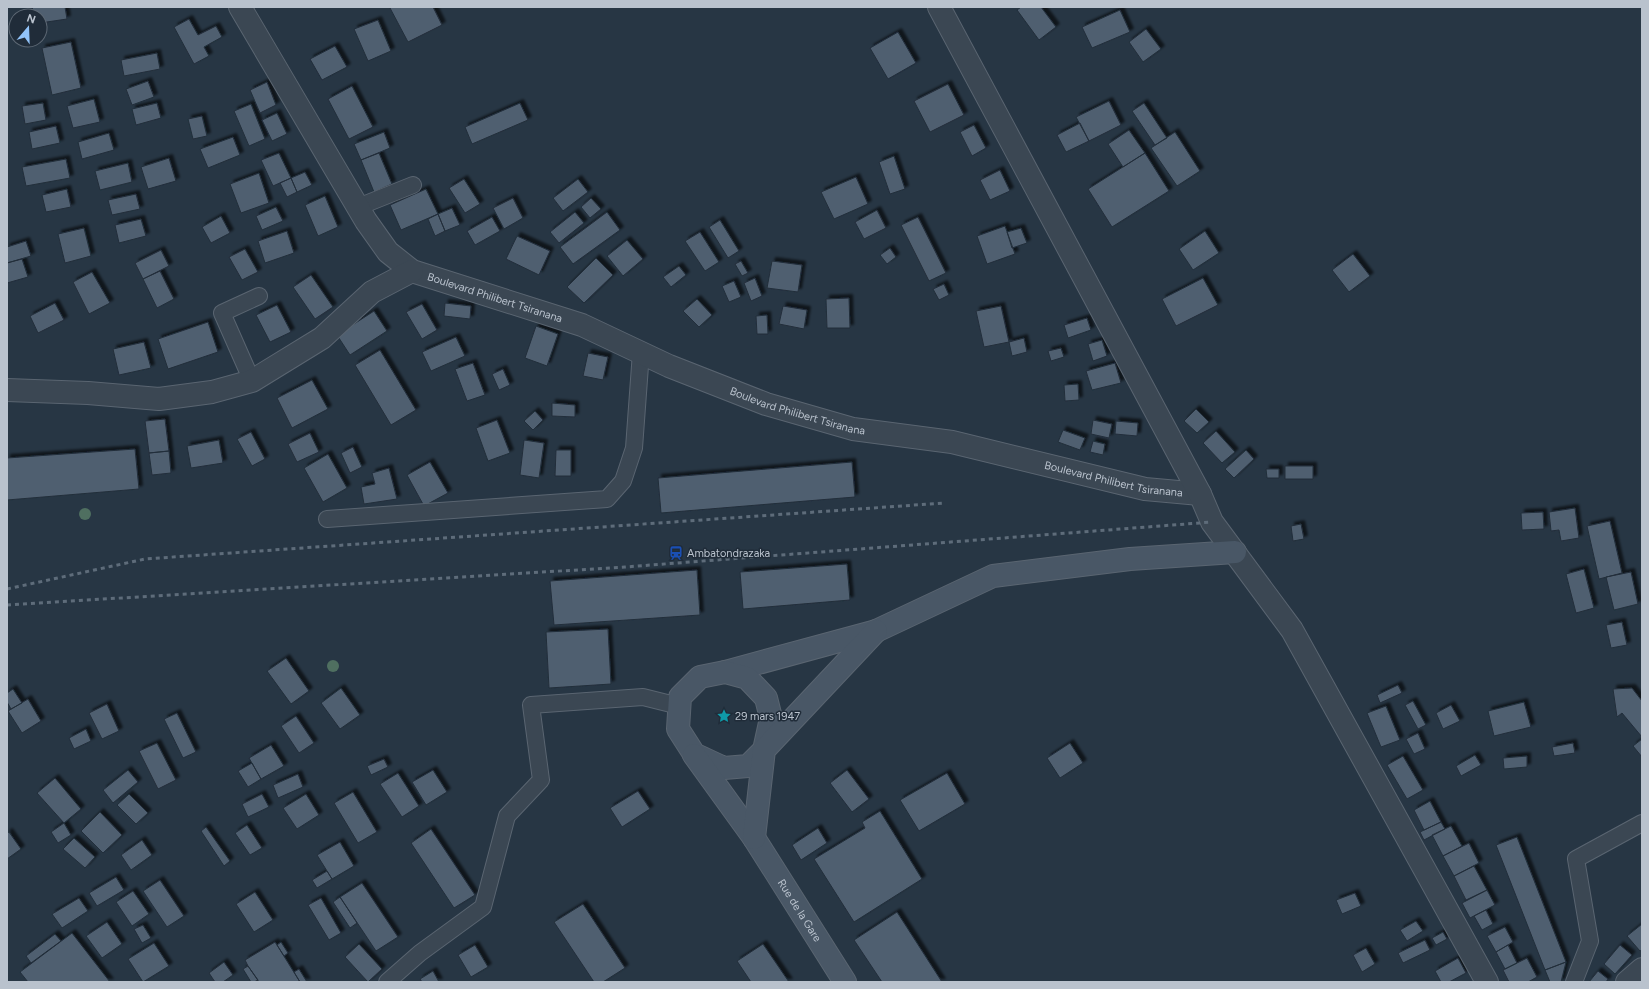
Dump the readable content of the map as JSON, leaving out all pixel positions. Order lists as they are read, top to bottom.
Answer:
{
  "streets": {
    "street": ["Boulevard Philibert Tsiranana", "Rue de la Gare"]
  },
  "places": {
    "station": ["Ambatondrazaka"],
    "place": ["29 mars 1947"]
  },
  "north": "top"
}
